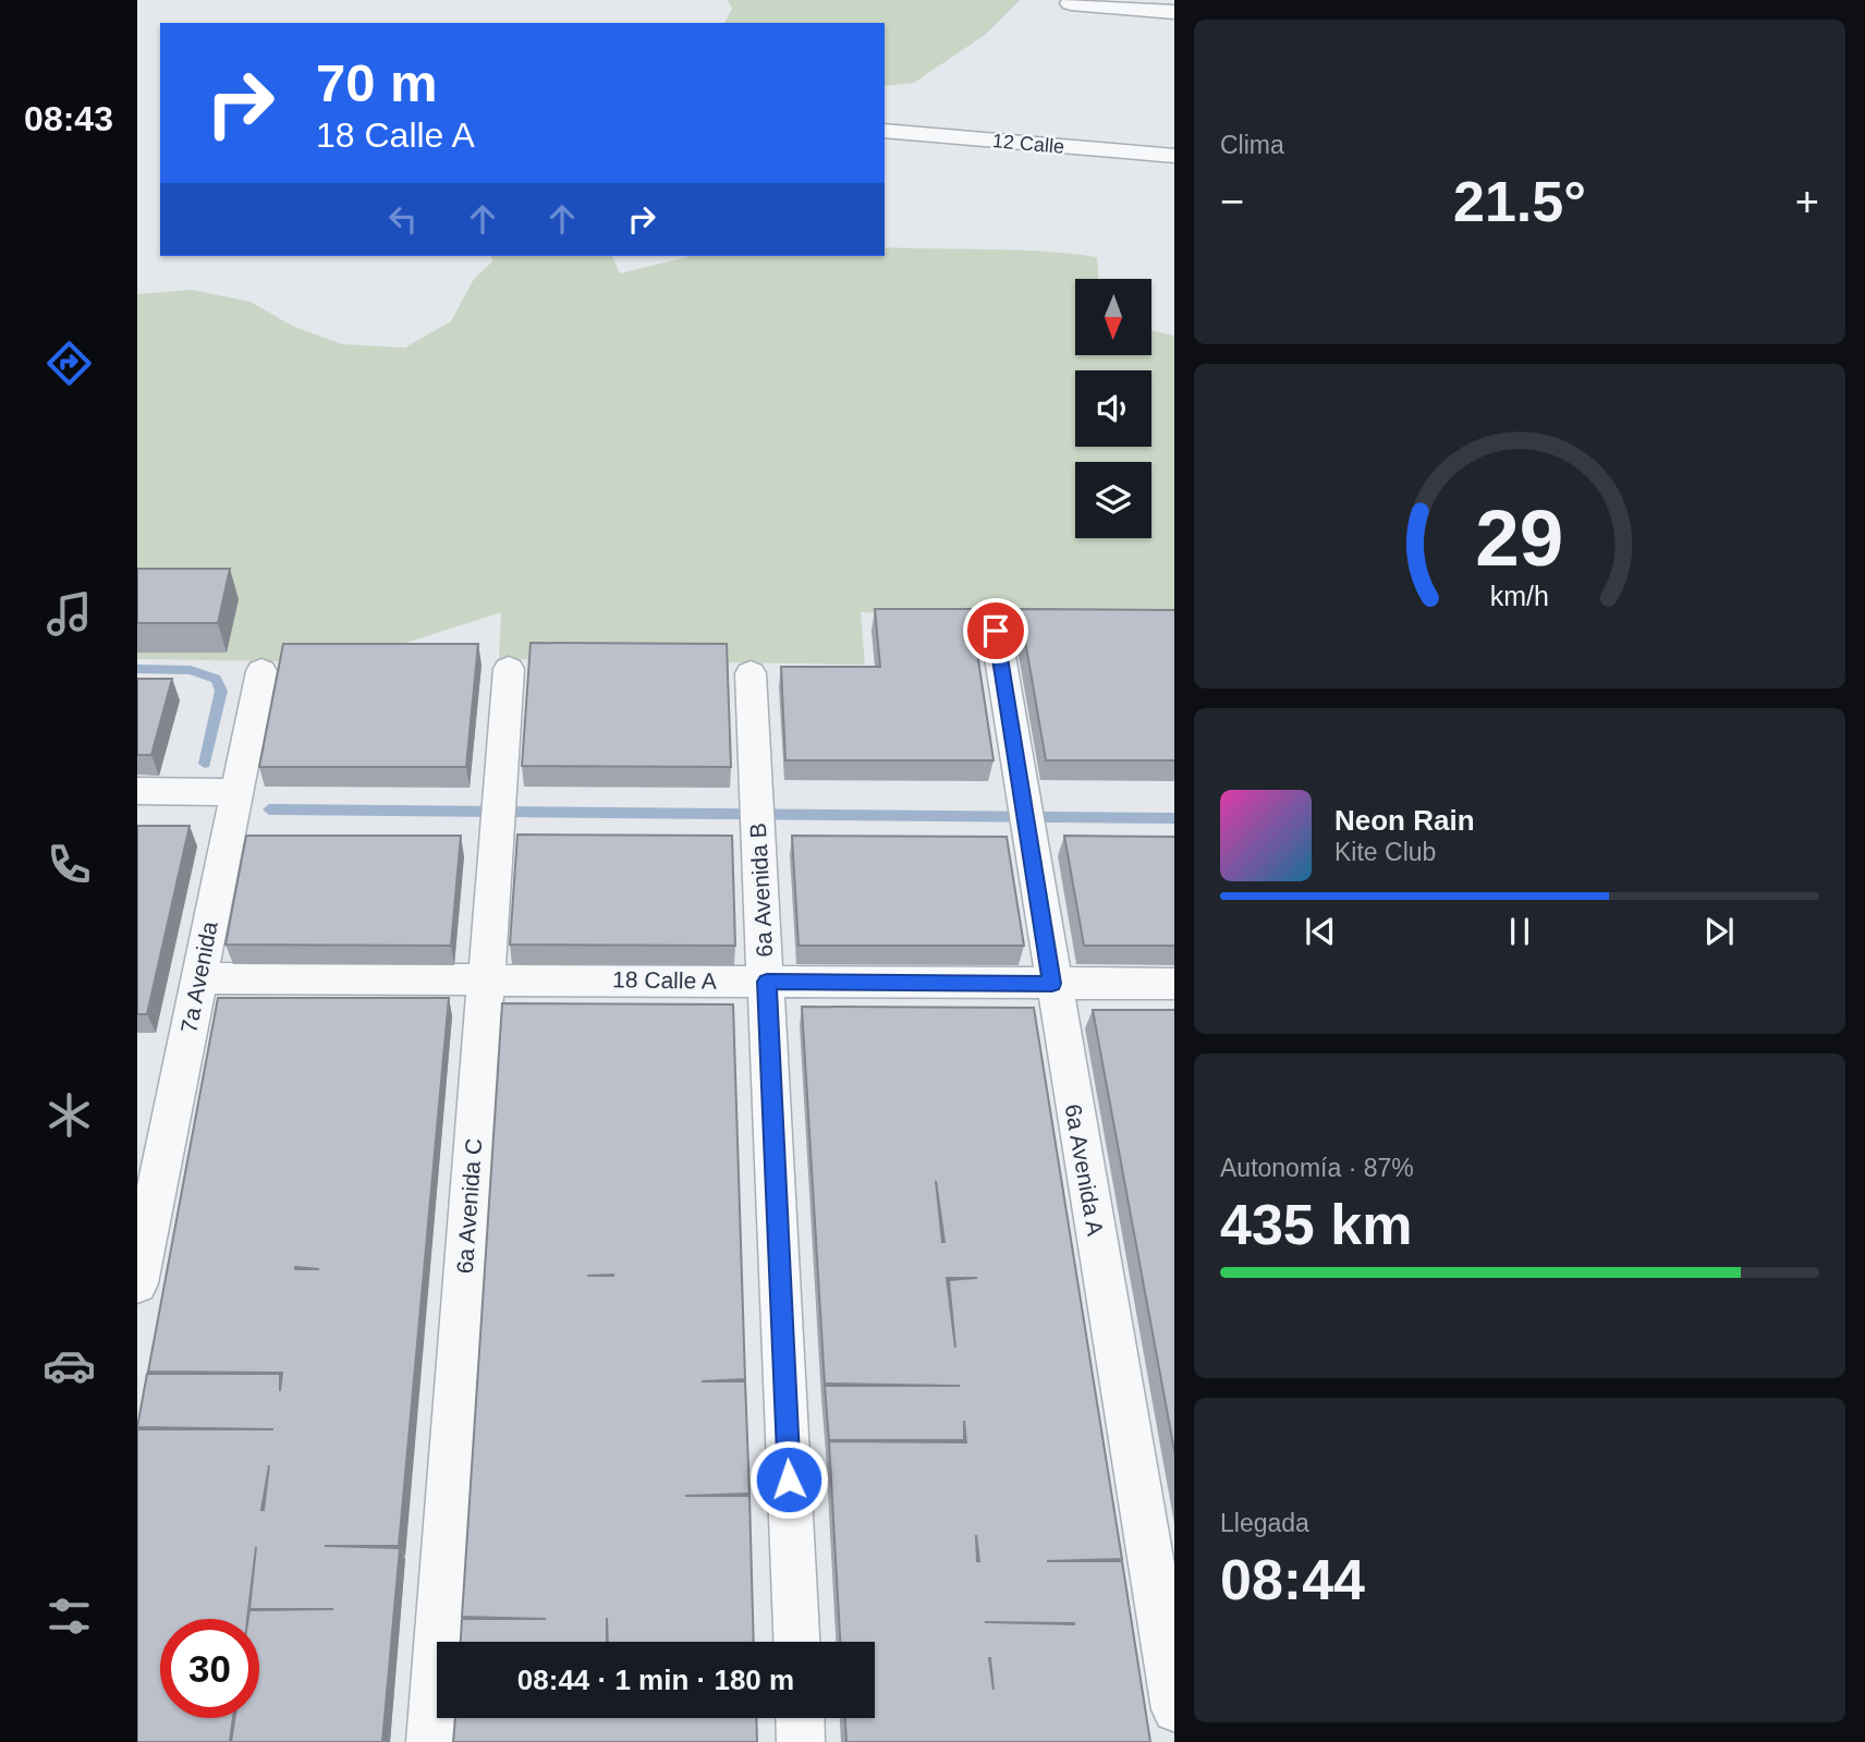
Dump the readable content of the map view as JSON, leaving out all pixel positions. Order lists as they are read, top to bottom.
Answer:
{
  "streets": {
    "street": [
      "12 Calle",
      "6a Avenida B",
      "7a Avenida",
      "18 Calle A",
      "6a Avenida A",
      "6a Avenida C"
    ]
  },
  "crossings": [
    ["6a Avenida B", "18 Calle A"],
    ["7a Avenida", "18 Calle A"],
    ["18 Calle A", "6a Avenida A"],
    ["18 Calle A", "6a Avenida C"]
  ],
  "north": "bottom",
  "page": {
    "tabs": "08:43",
    "tile": [
      "Clima",
      ["Autonomía · 87%", "435 km"],
      ["Llegada", "08:44"]
    ],
    "turn": ["70 m", "18 Calle A"],
    "heat": ["−", "21.5°", "+"],
    "song": ["Neon Rain", "Kite Club"],
    "limit": "30",
    "trip": "08:44 · 1 min · 180 m",
    "gauge": ["29", "km/h"]
  }
}
